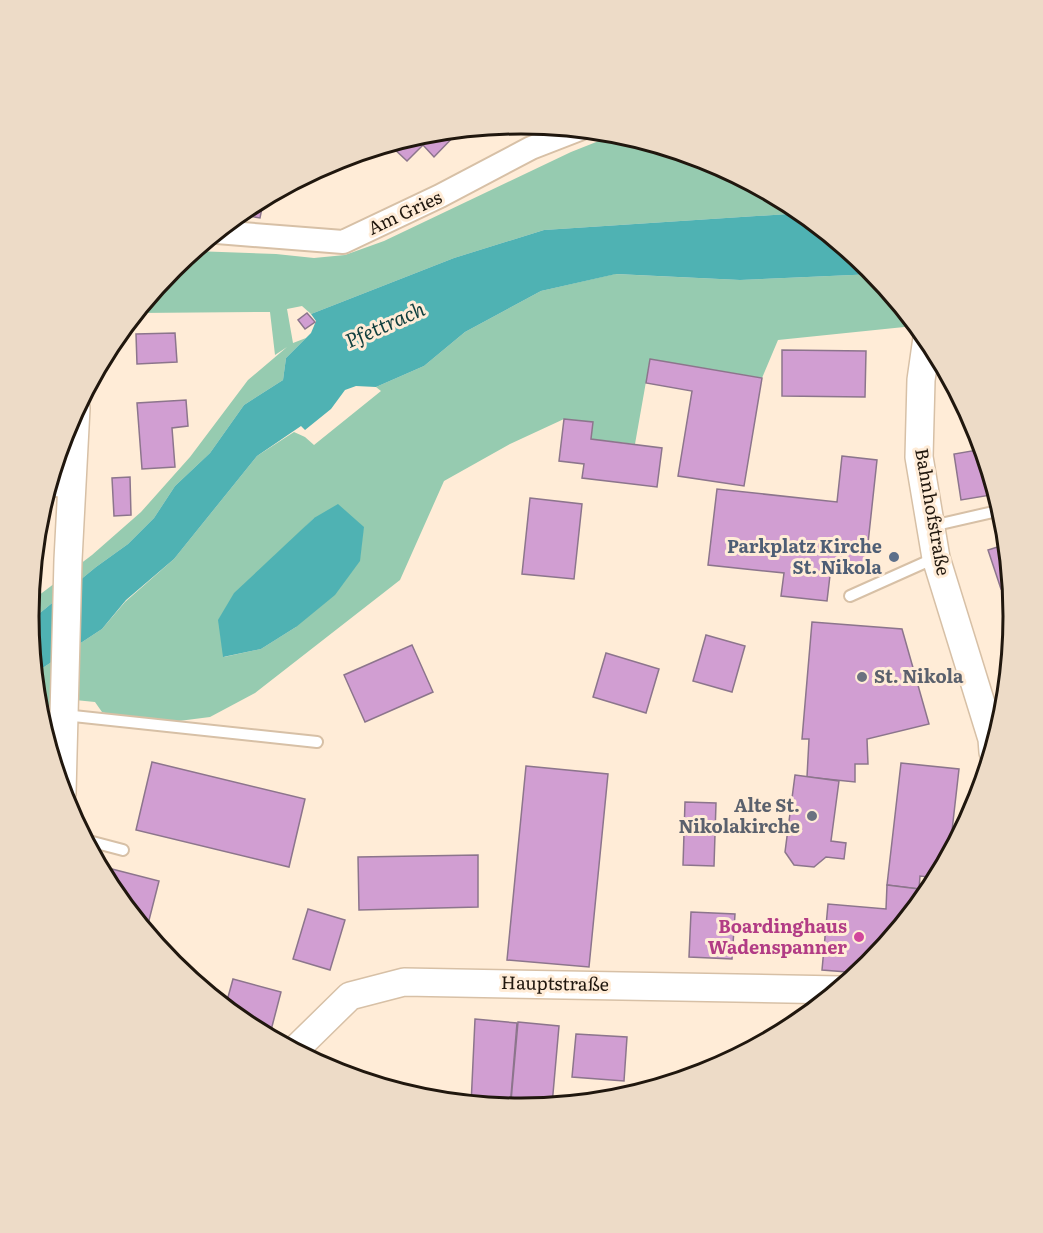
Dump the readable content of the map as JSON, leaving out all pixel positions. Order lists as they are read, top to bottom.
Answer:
{
  "streets": {
    "street": ["Am Gries", "Bahnhofstraße", "Hauptstraße"]
  },
  "water": ["Pfettrach"],
  "places": [
    "Parkplatz Kirche St. Nikola",
    "St. Nikola",
    "Alte St. Nikolakirche",
    "Boardinghaus Wadenspanner"
  ]
}
